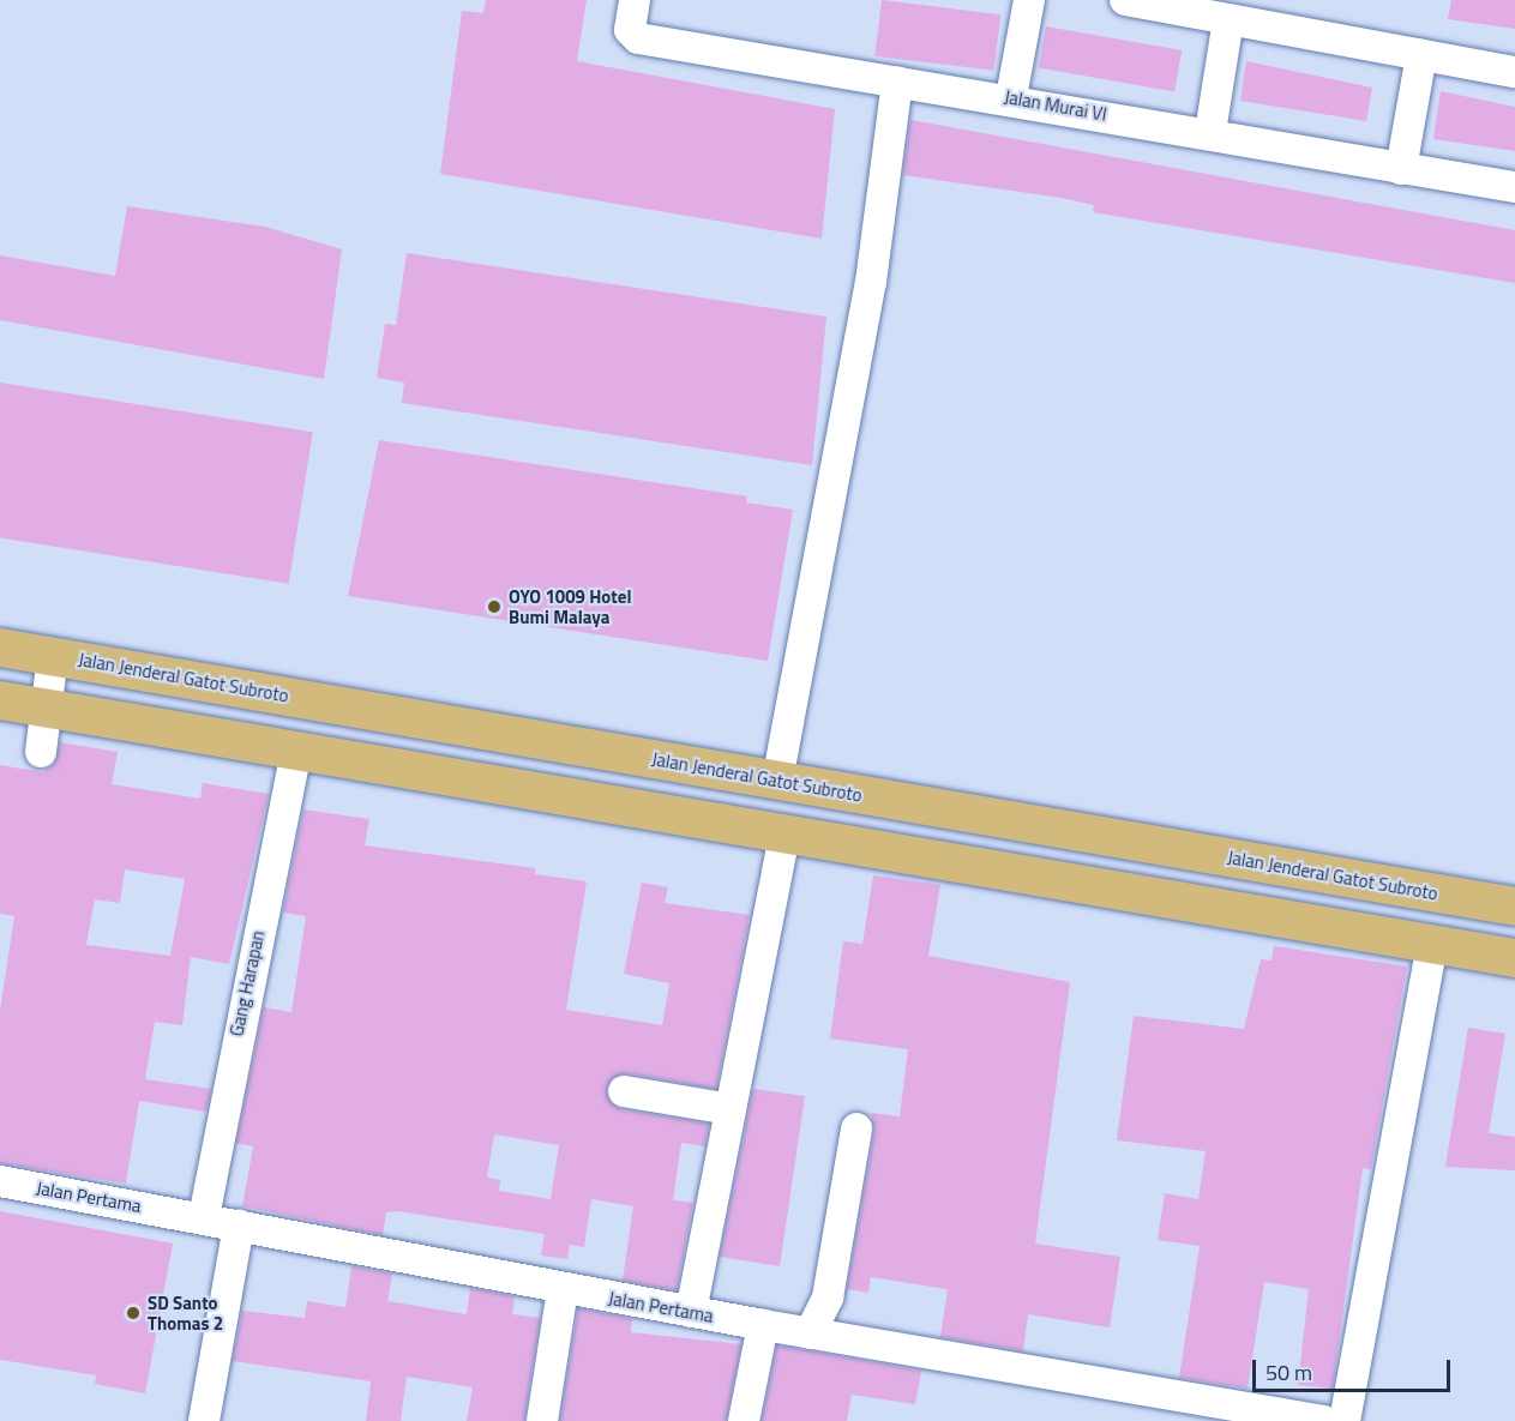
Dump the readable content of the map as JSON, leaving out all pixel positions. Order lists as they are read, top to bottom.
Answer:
{
  "streets": {
    "main road": ["Jalan Jenderal Gatot Subroto"],
    "street": ["Jalan Murai VI", "Gang Harapan", "Jalan Pertama"]
  },
  "crossings": [
    ["Gang Harapan", "Jalan Pertama"]
  ],
  "places": ["OYO 1009 Hotel Bumi Malaya", "SD Santo Thomas 2"],
  "scale_bar": "50 m"
}
